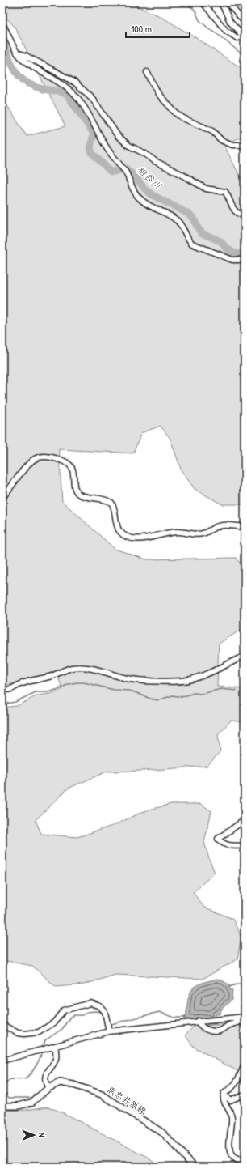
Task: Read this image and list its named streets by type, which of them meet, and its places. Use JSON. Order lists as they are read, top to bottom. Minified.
{"streets":{"main road":["黒忠井原線"]},"water":["相谷川"],"scale_bar":"100 m","north":"right"}
